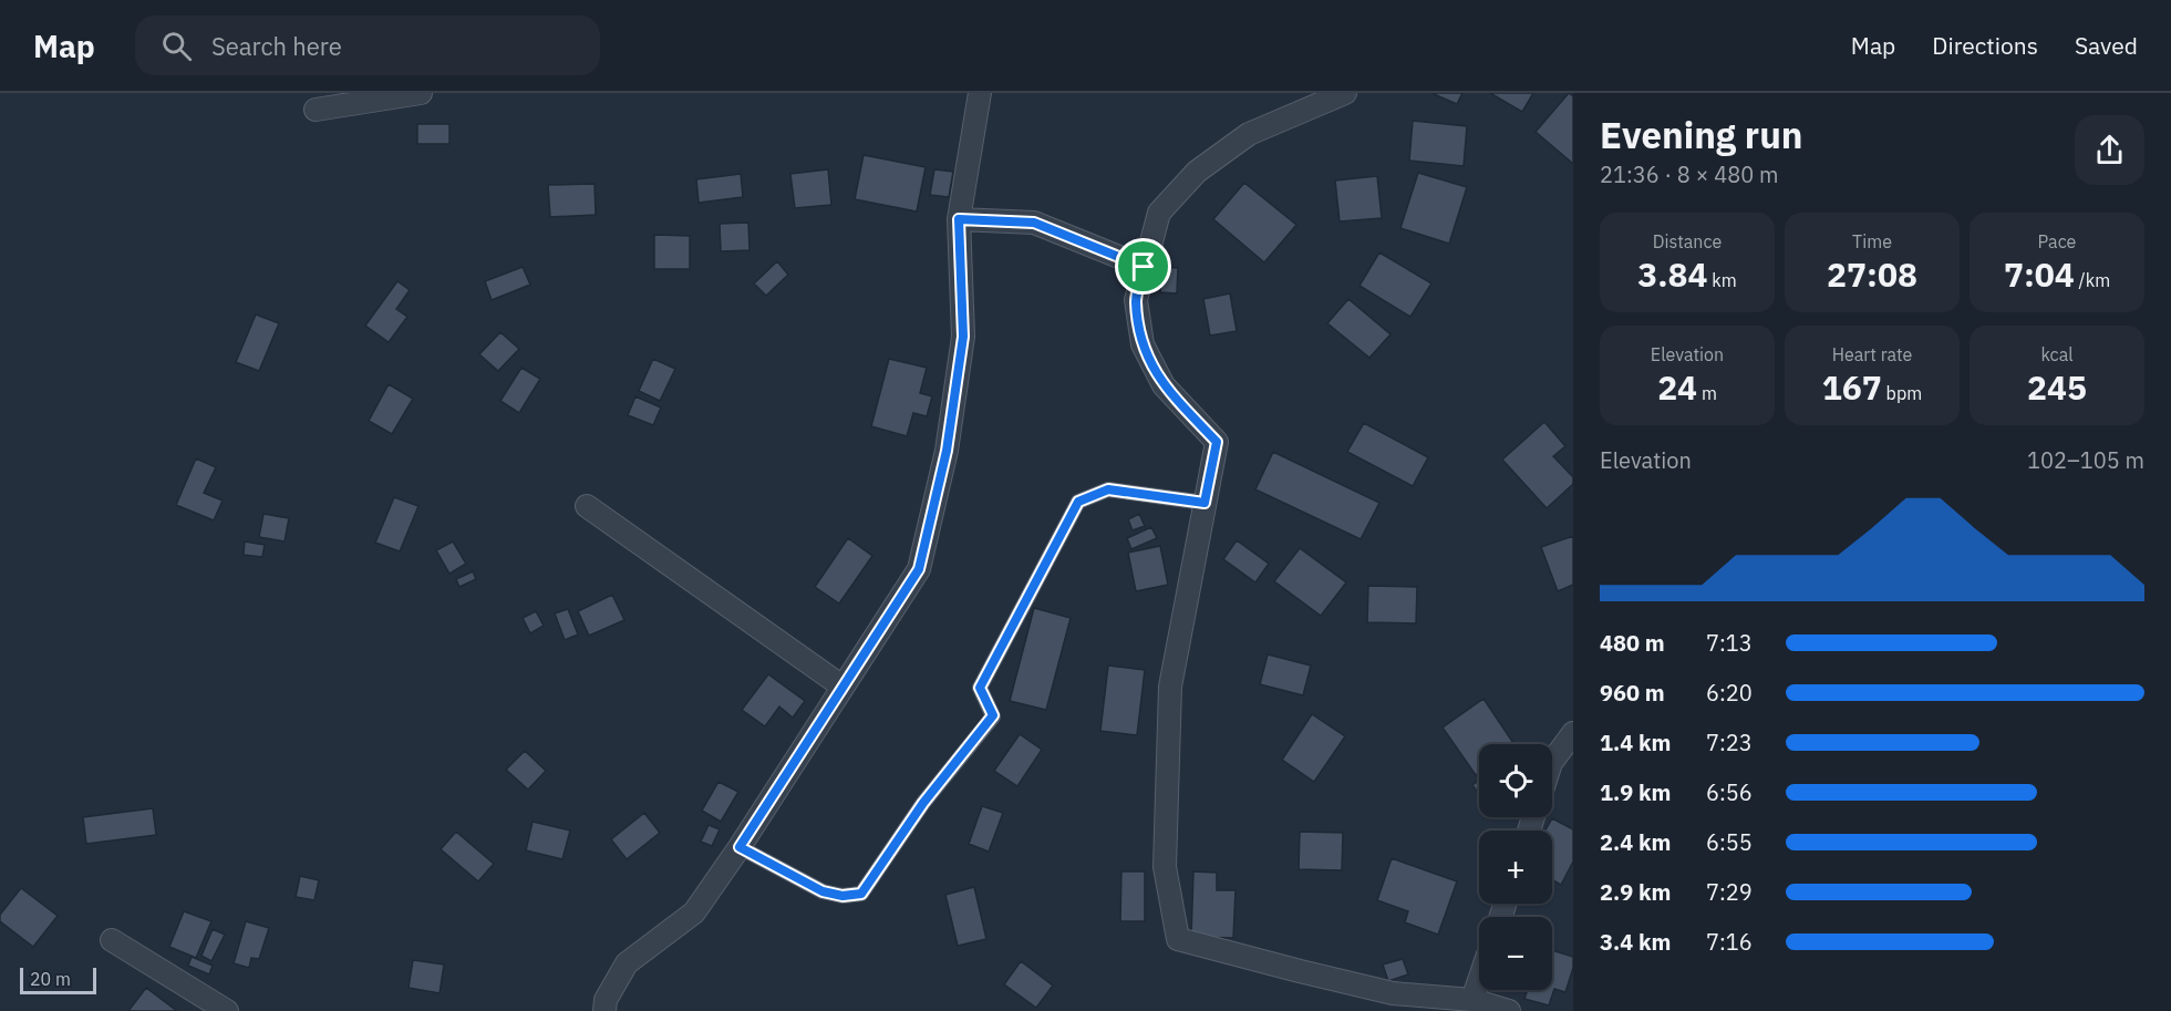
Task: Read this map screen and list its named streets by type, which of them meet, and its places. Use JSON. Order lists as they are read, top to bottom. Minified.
{"scale_bar":"20 m","page":{"header":"Map","search":"Search here","nav":["Map","Directions","Saved"],"heading":["Evening run","21:36 · 8 × 480 m"],"stats":[["Distance","3.84 km"],["Time","27:08"],["Pace","7:04 /km"],["Elevation","24 m"],["Heart rate","167 bpm"],["kcal","245"]],"chart":["Elevation","102–105 m"],"list":[{"name":"480 m","note":"7:13"},{"name":"960 m","note":"6:20"},{"name":"1.4 km","note":"7:23"},{"name":"1.9 km","note":"6:56"},{"name":"2.4 km","note":"6:55"},{"name":"2.9 km","note":"7:29"},{"name":"3.4 km","note":"7:16"}],"map_buttons":["+","−"],"scale":"20 m"}}
